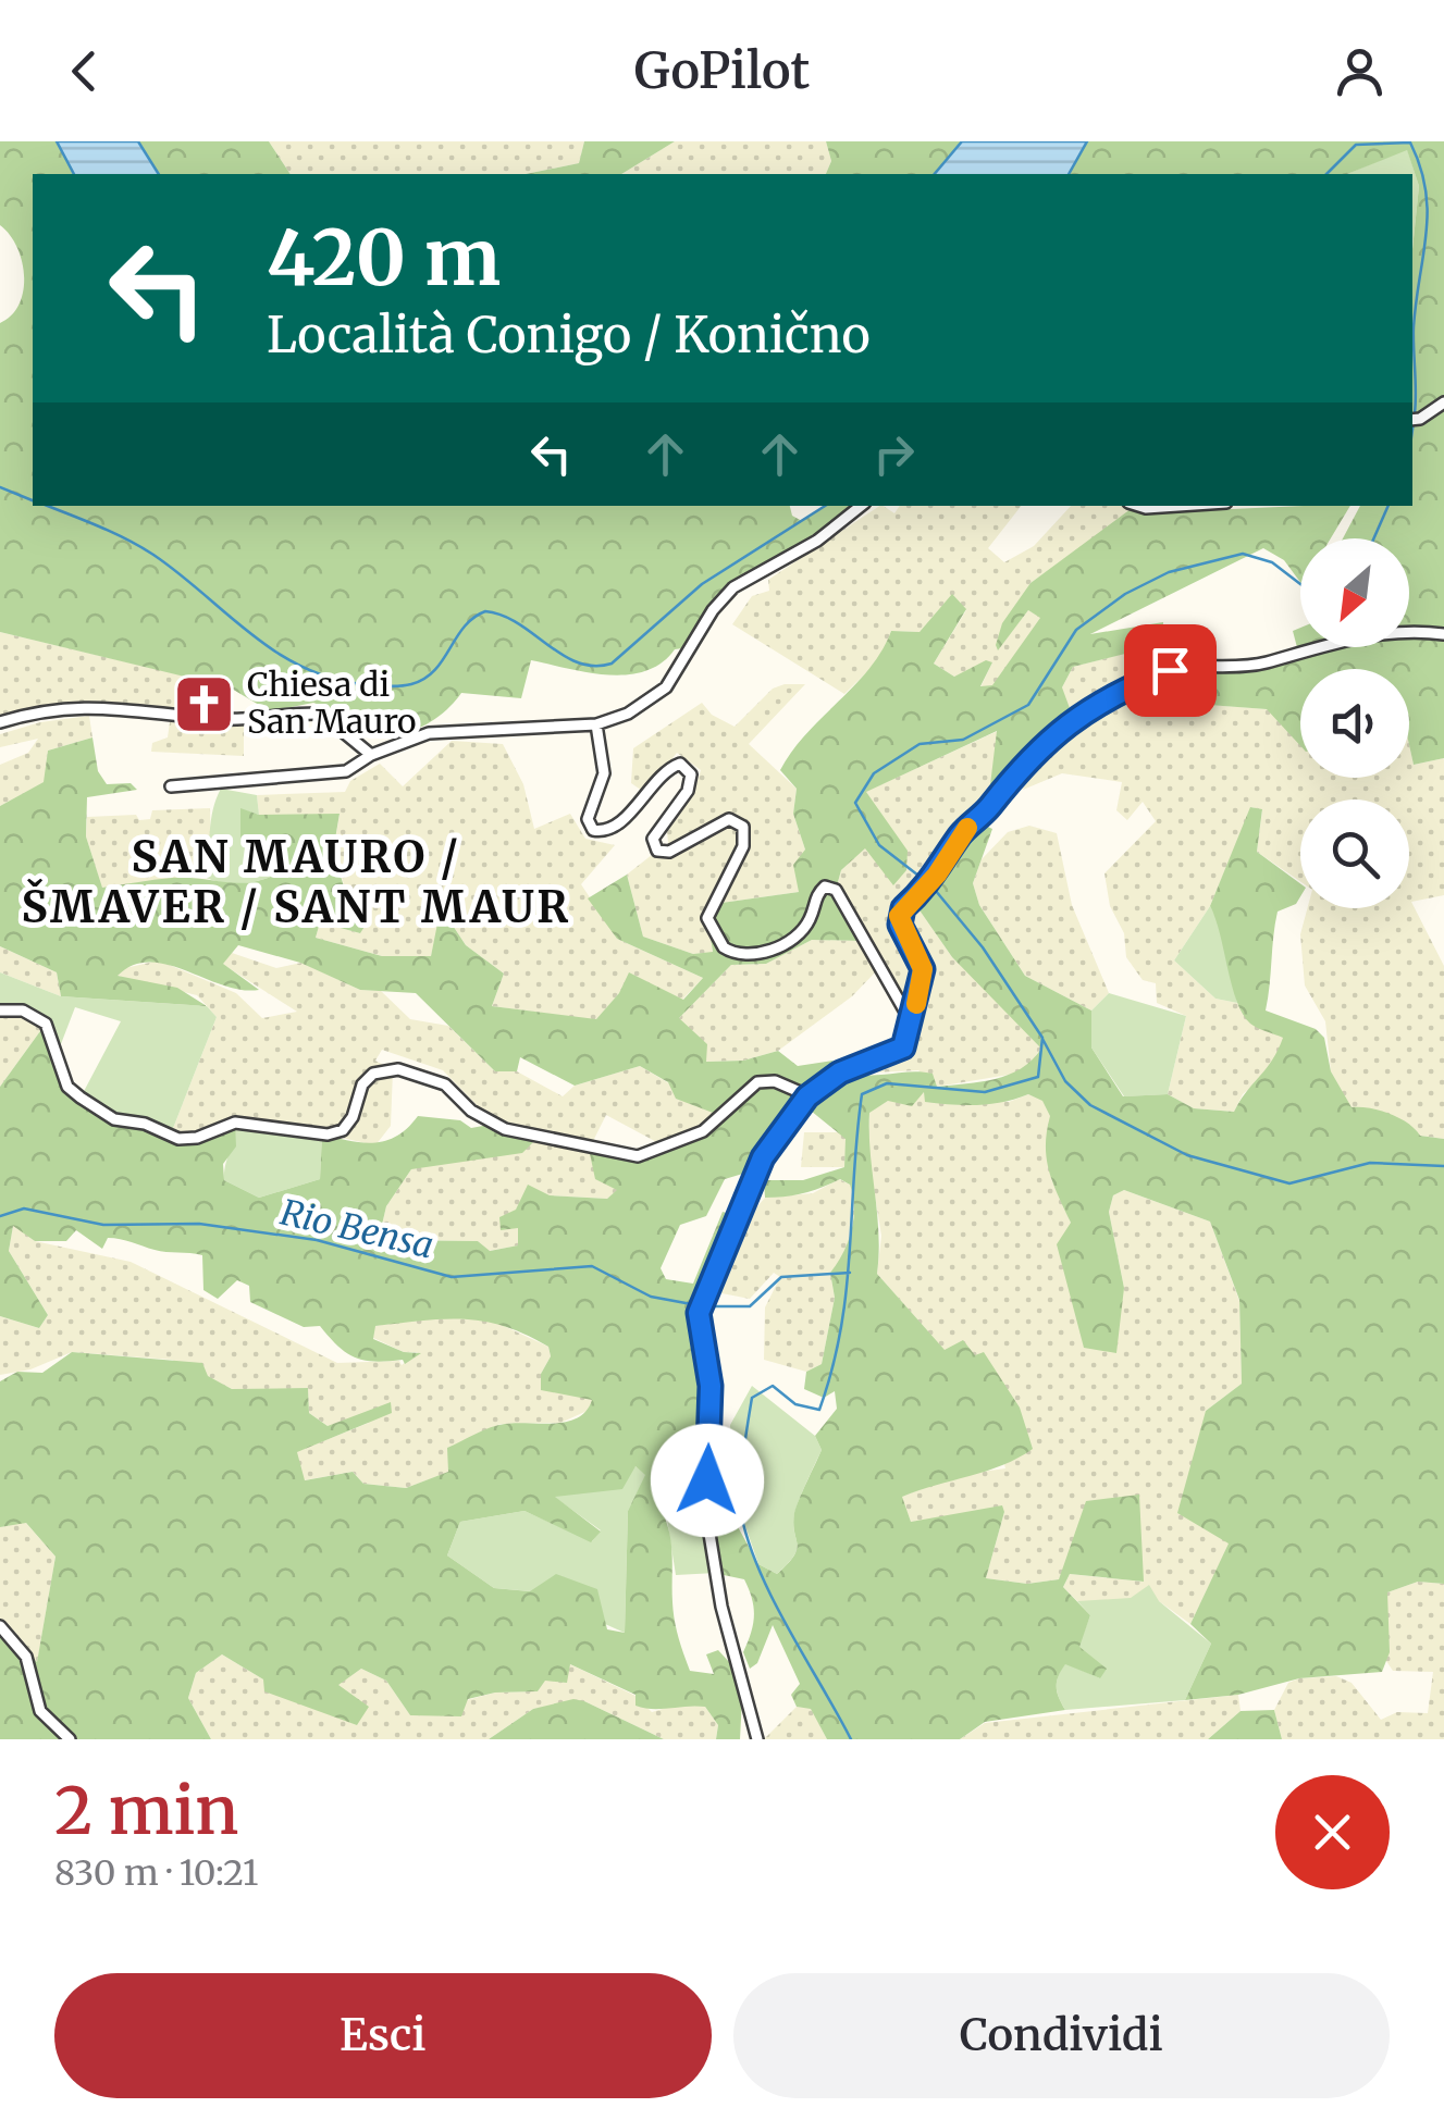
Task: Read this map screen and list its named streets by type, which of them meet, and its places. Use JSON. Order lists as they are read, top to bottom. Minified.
{"districts":["SAN MAURO / ŠMAVER / SANT MAUR"],"water":["Rio Bensa"],"places":{"church":["Chiesa di San Mauro"]},"north":"bottom left","page":{"header":"GoPilot","turn":["420 m","Località Conigo / Konično"],"heading":["2 min","830 m · 10:21"],"buttons":["Esci","Condividi"]}}
